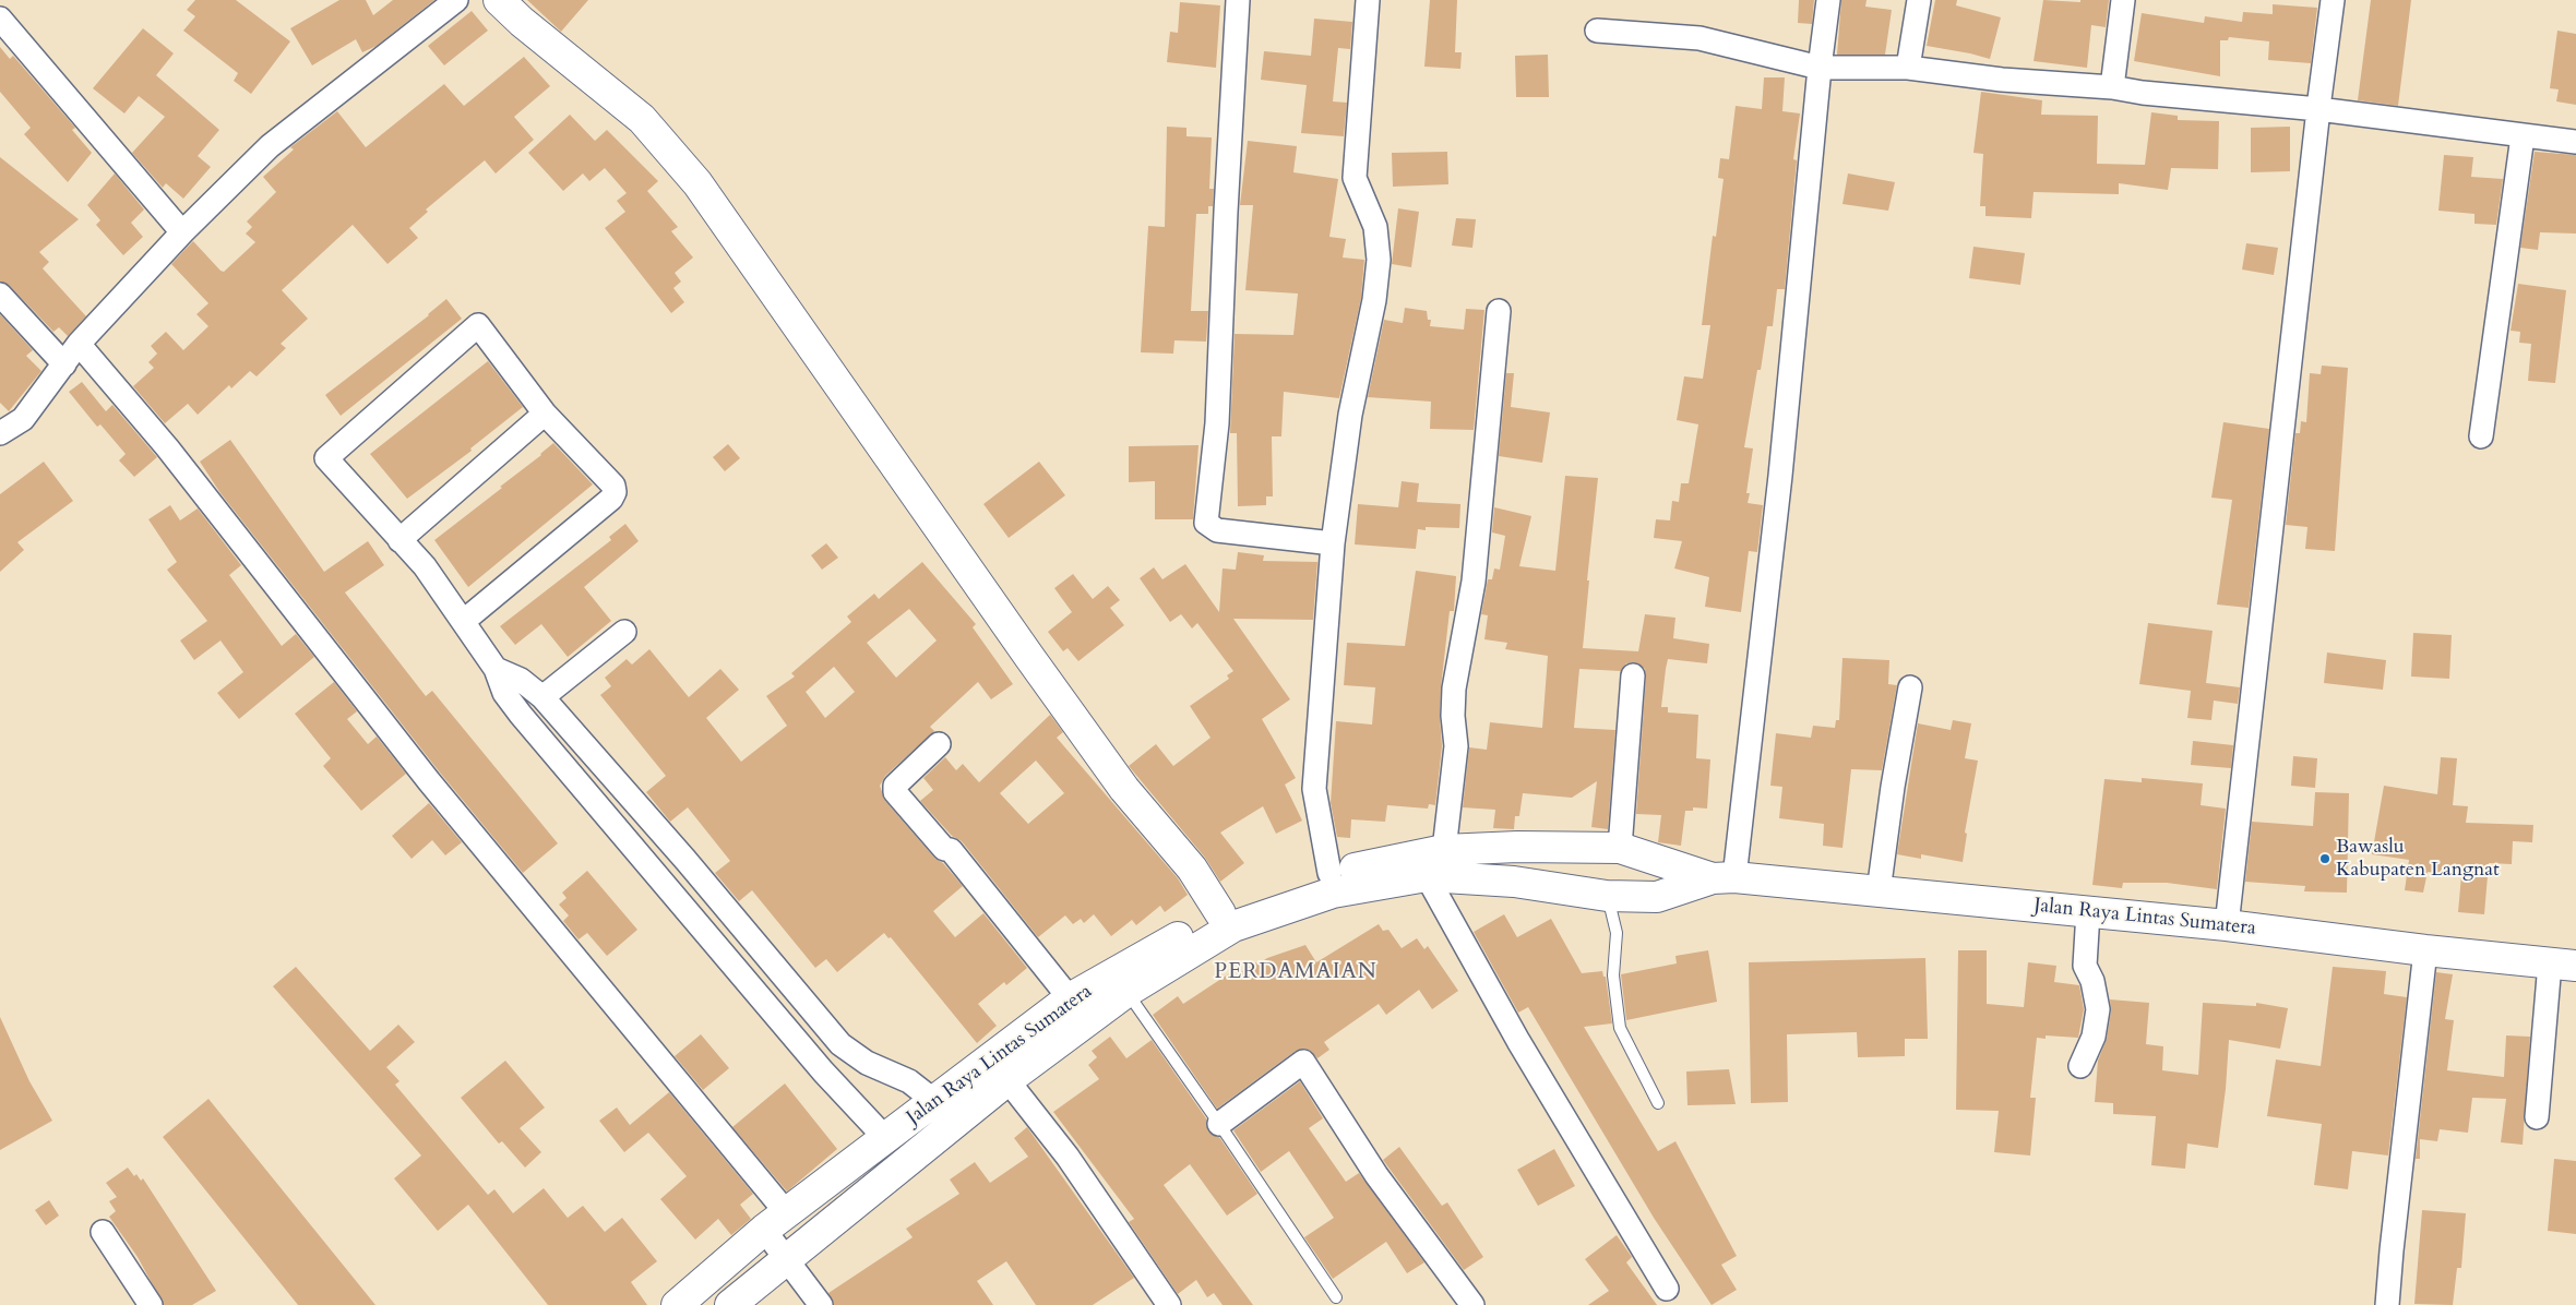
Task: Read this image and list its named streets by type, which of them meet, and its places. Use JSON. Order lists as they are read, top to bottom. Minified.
{"streets":{"main road":["Jalan Raya Lintas Sumatera"]},"districts":["PERDAMAIAN"],"places":["Bawaslu Kabupaten Langnat"]}
